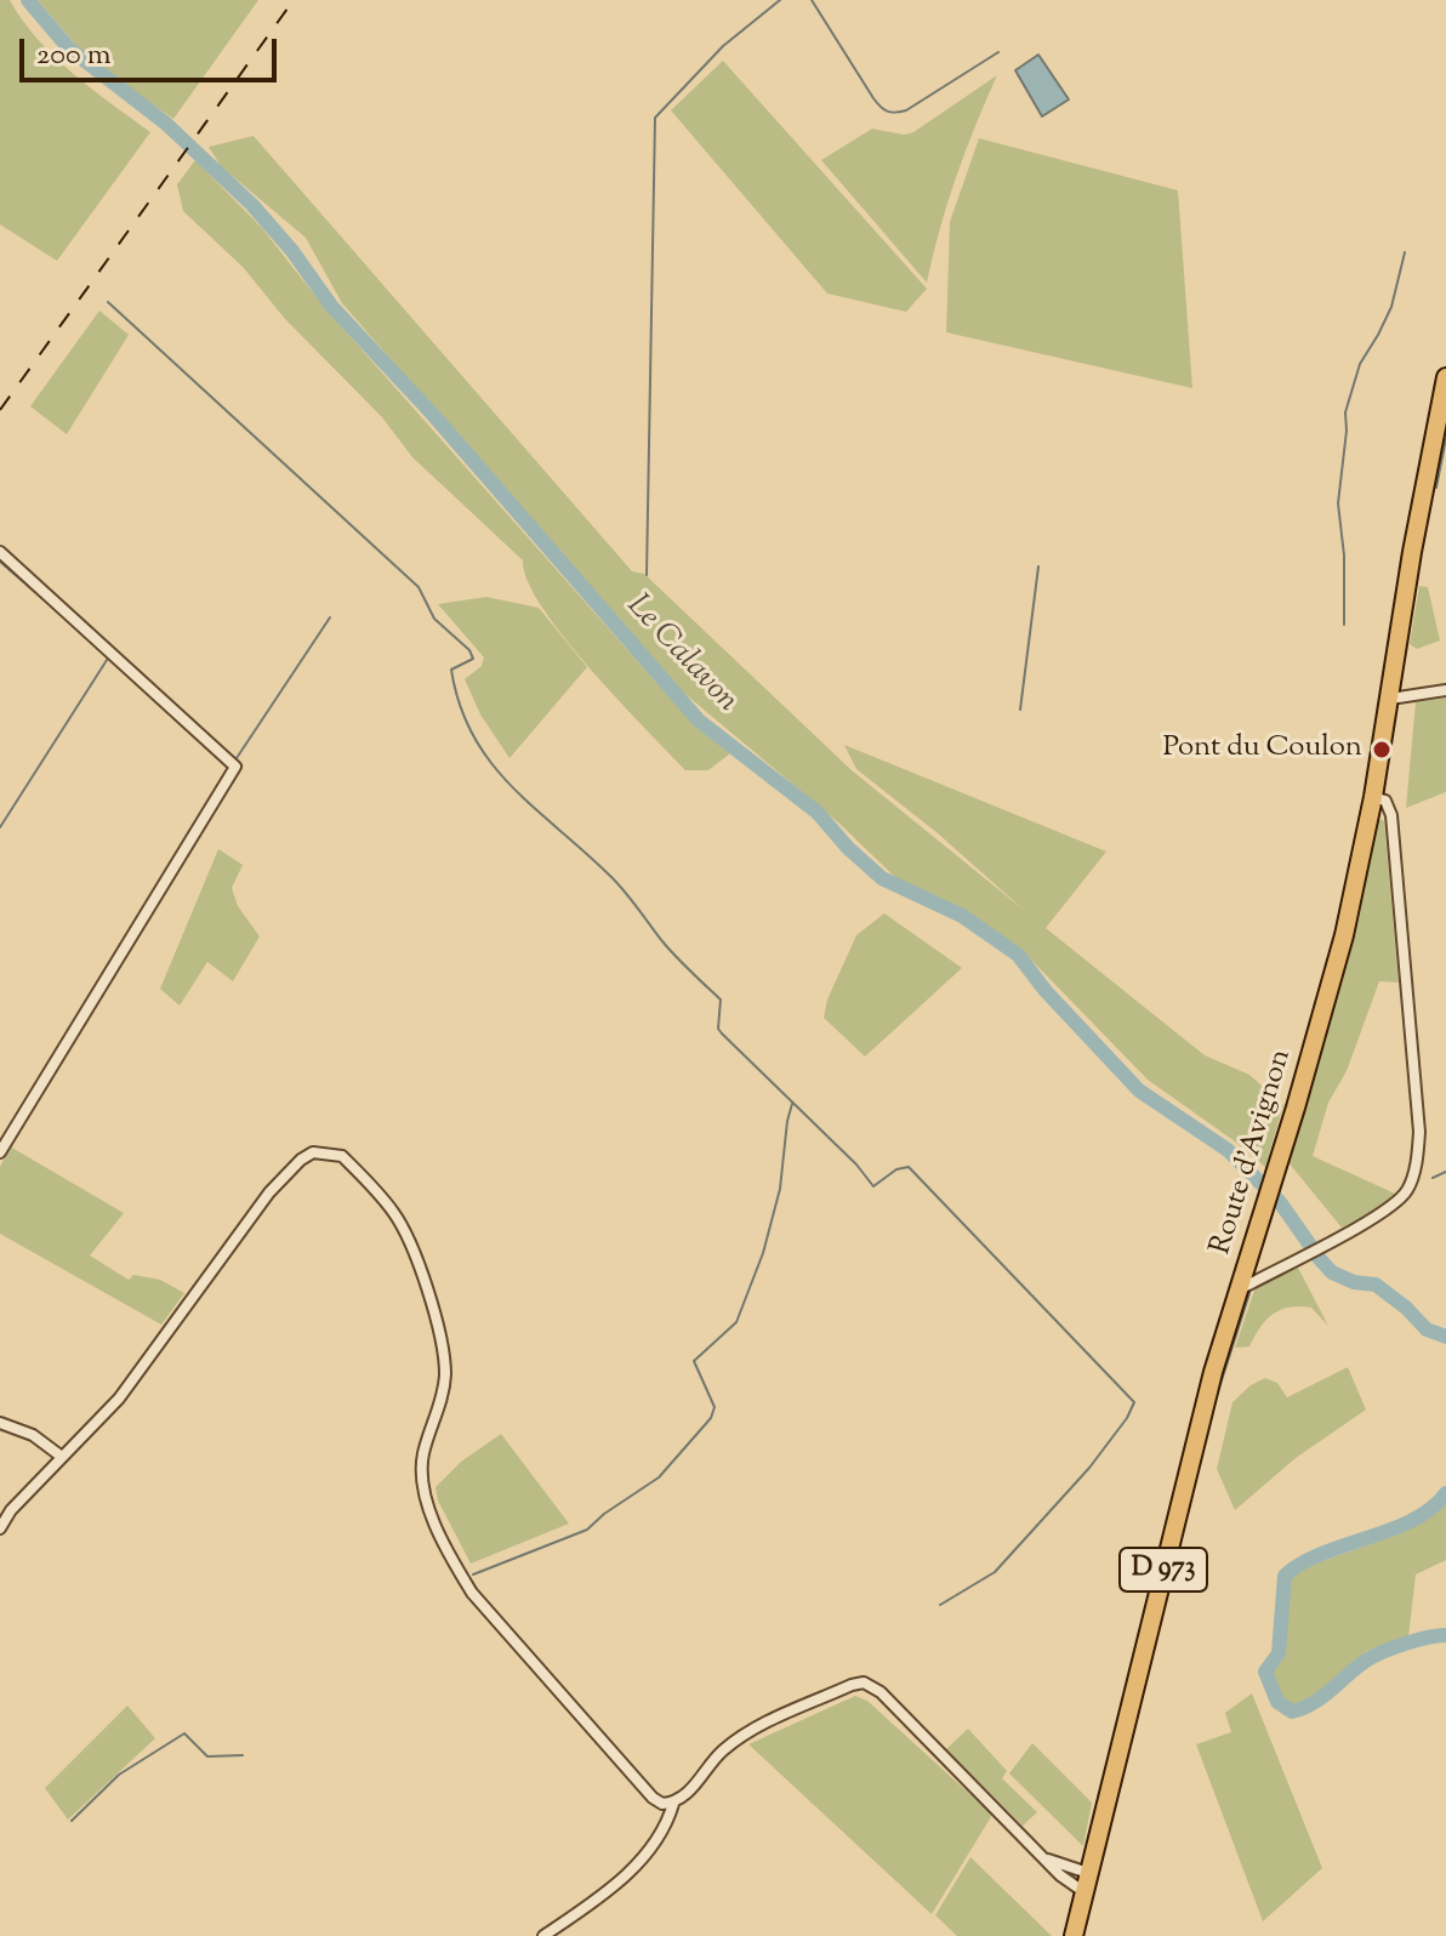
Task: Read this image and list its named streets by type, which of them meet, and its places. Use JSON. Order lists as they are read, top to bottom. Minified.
{"streets":{"main road":["Route d'Avignon","D 973"]},"water":["Le Calavon"],"places":["Pont du Coulon"],"scale_bar":"200 m"}
